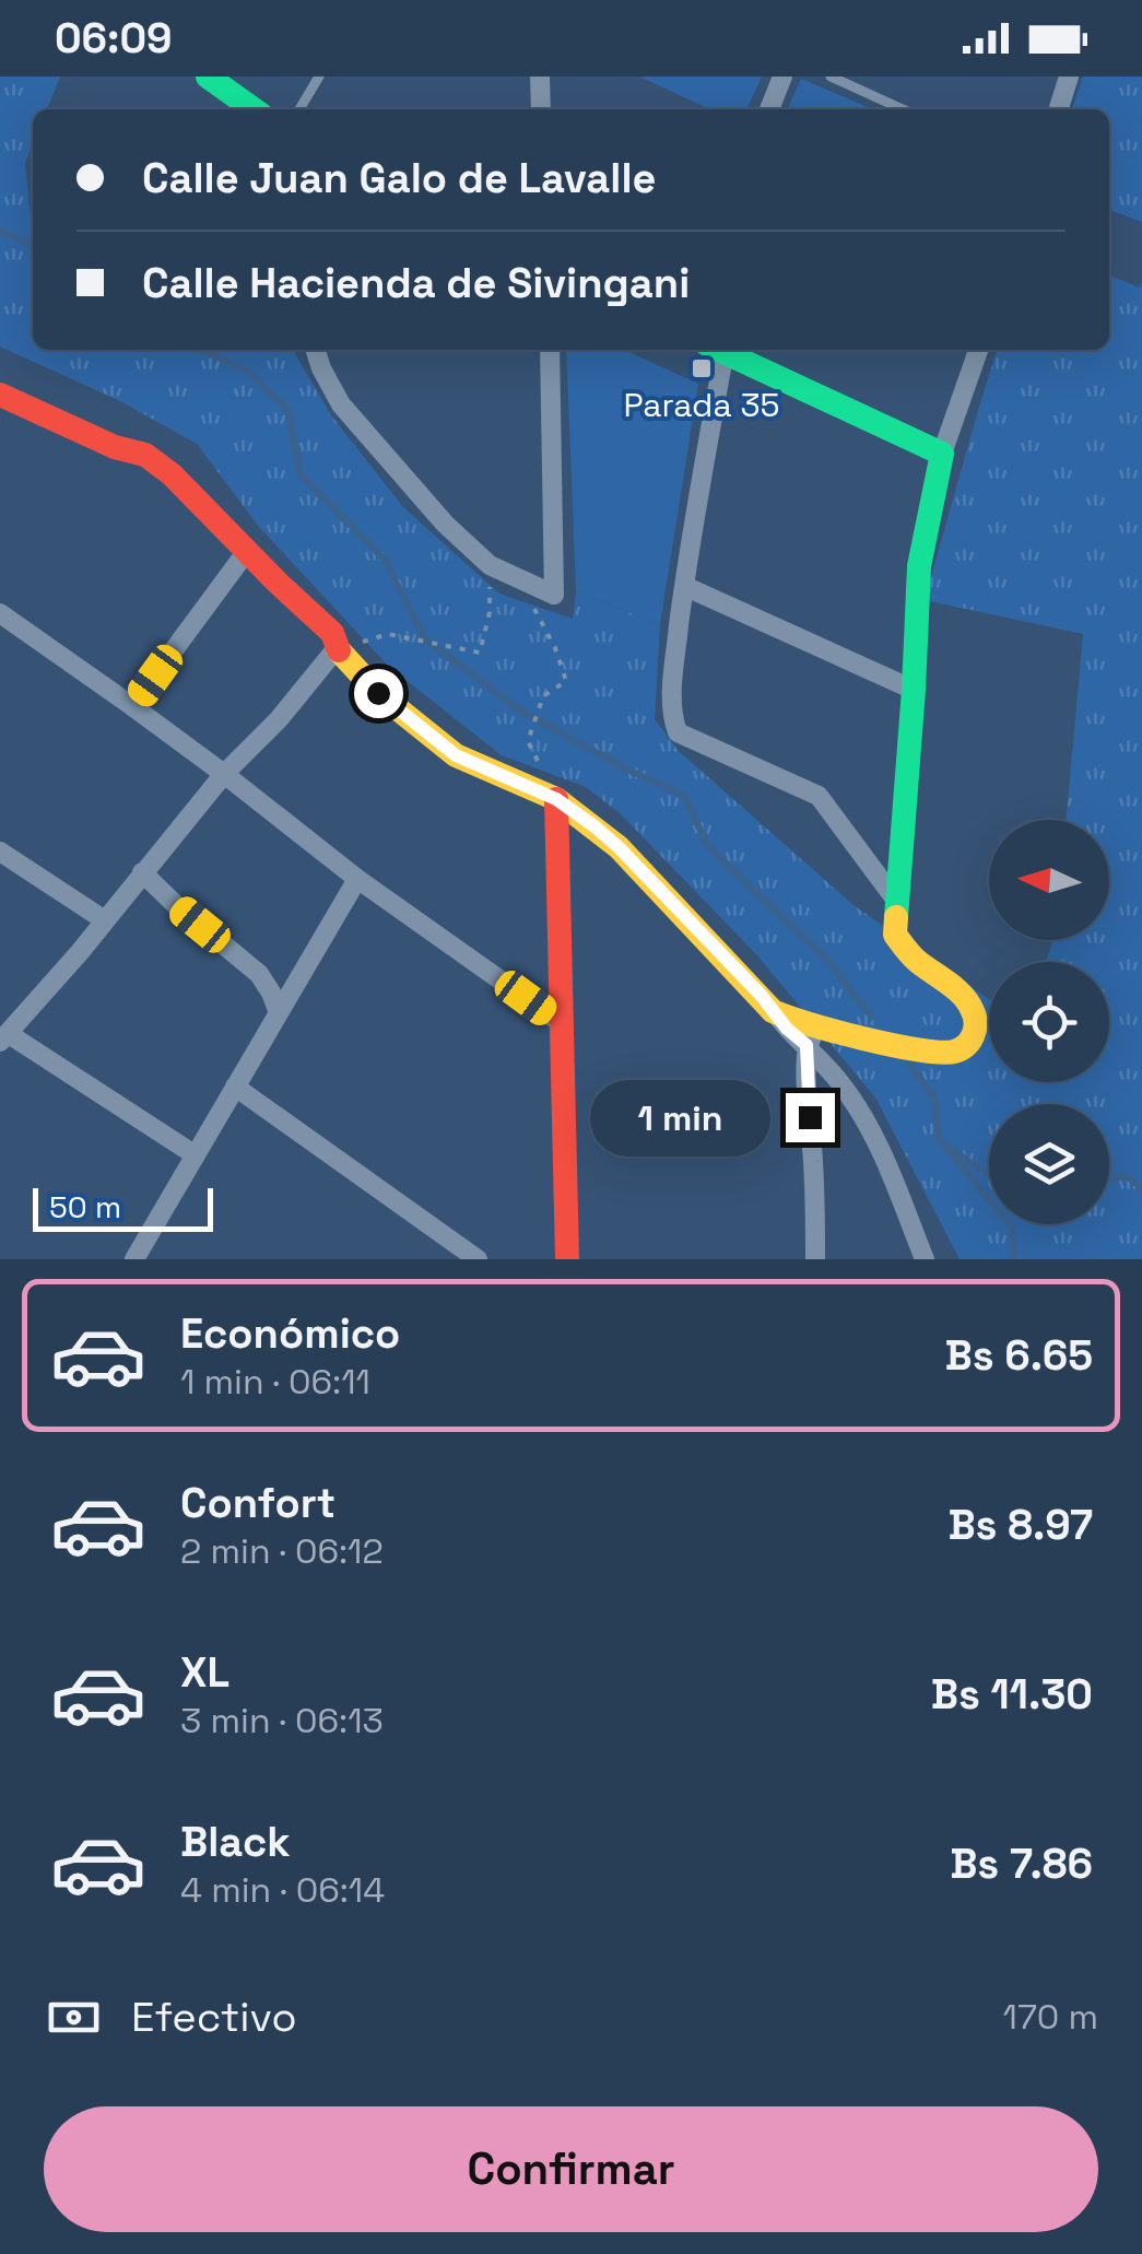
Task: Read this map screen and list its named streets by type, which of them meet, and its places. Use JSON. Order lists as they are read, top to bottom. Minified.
{"places":{"transit":["Parada 35"]},"scale_bar":"50 m","north":"left","page":{"status":"06:09","banner":["Calle Juan Galo de Lavalle","Calle Hacienda de Sivingani"],"bubble":"1 min","scale":"50 m","list":[{"name":"Económico","note":"1 min · 06:11","value":"Bs 6.65"},{"name":"Confort","note":"2 min · 06:12","value":"Bs 8.97"},{"name":"XL","note":"3 min · 06:13","value":"Bs 11.30"},{"name":"Black","note":"4 min · 06:14","value":"Bs 7.86"}],"pay":["Efectivo","170 m"],"buttons":"Confirmar"}}
